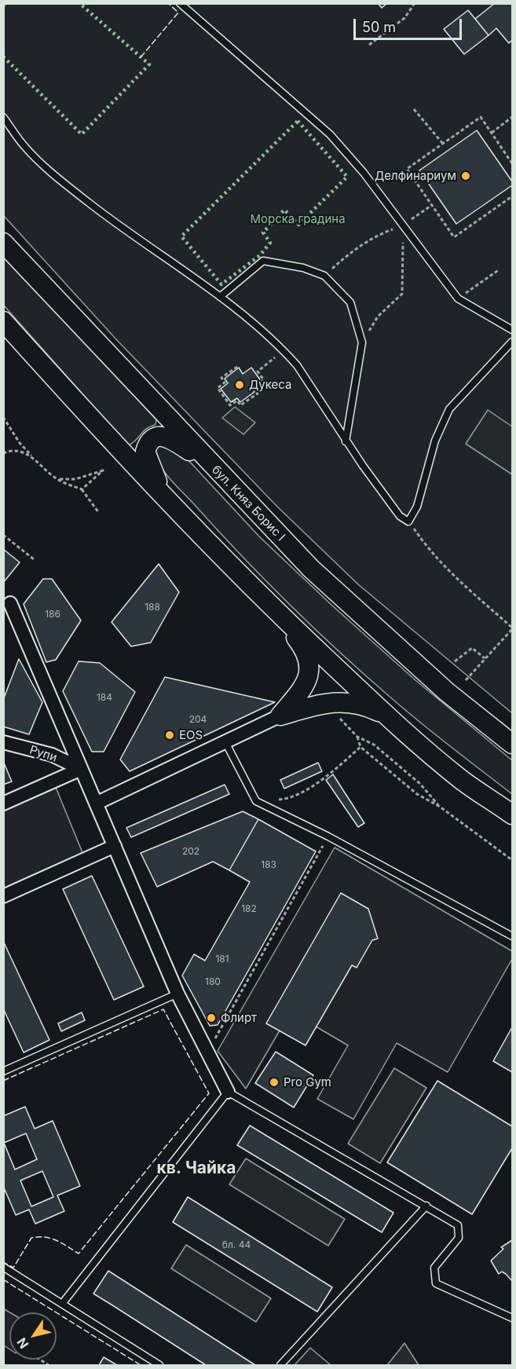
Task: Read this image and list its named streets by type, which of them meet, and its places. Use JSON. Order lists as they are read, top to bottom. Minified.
{"streets":{"main road":["бул. Княз Борис I"],"street":["Рупи"]},"districts":["кв. Чайка"],"parks":["Морска градина"],"places":["Делфинариум","Дукеса","EOS","Флирт","Pro Gym"],"house_numbers":["188","186","184","204","202","183","182","181","180","бл. 44"],"scale_bar":"50 m","north":"bottom left"}
